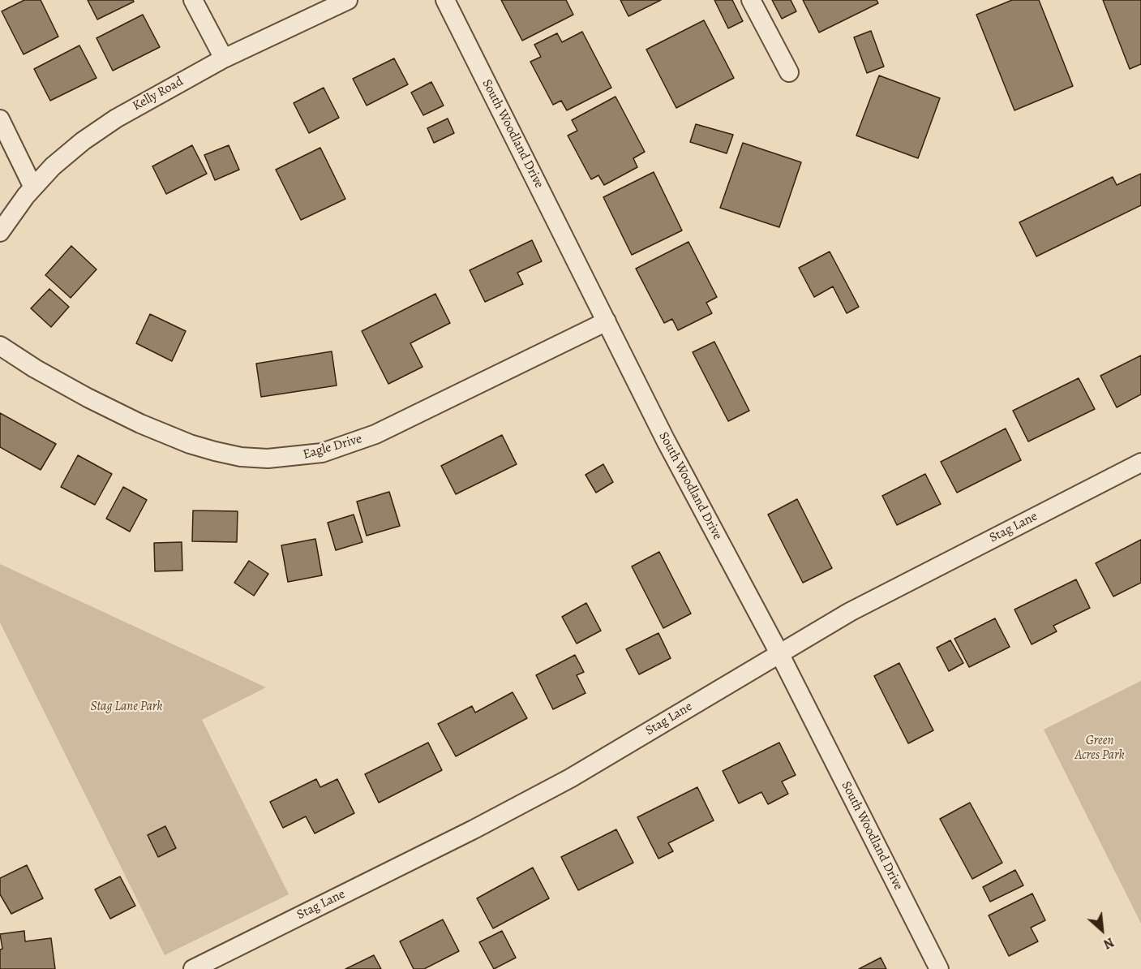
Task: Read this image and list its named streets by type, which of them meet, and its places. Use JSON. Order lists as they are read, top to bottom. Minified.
{"streets":{"street":["Kelly Road","South Woodland Drive","Eagle Drive","Stag Lane"]},"crossings":[["South Woodland Drive","Eagle Drive"],["South Woodland Drive","Stag Lane"]],"parks":["Stag Lane Park","Green Acres Park"],"north":"bottom right"}
